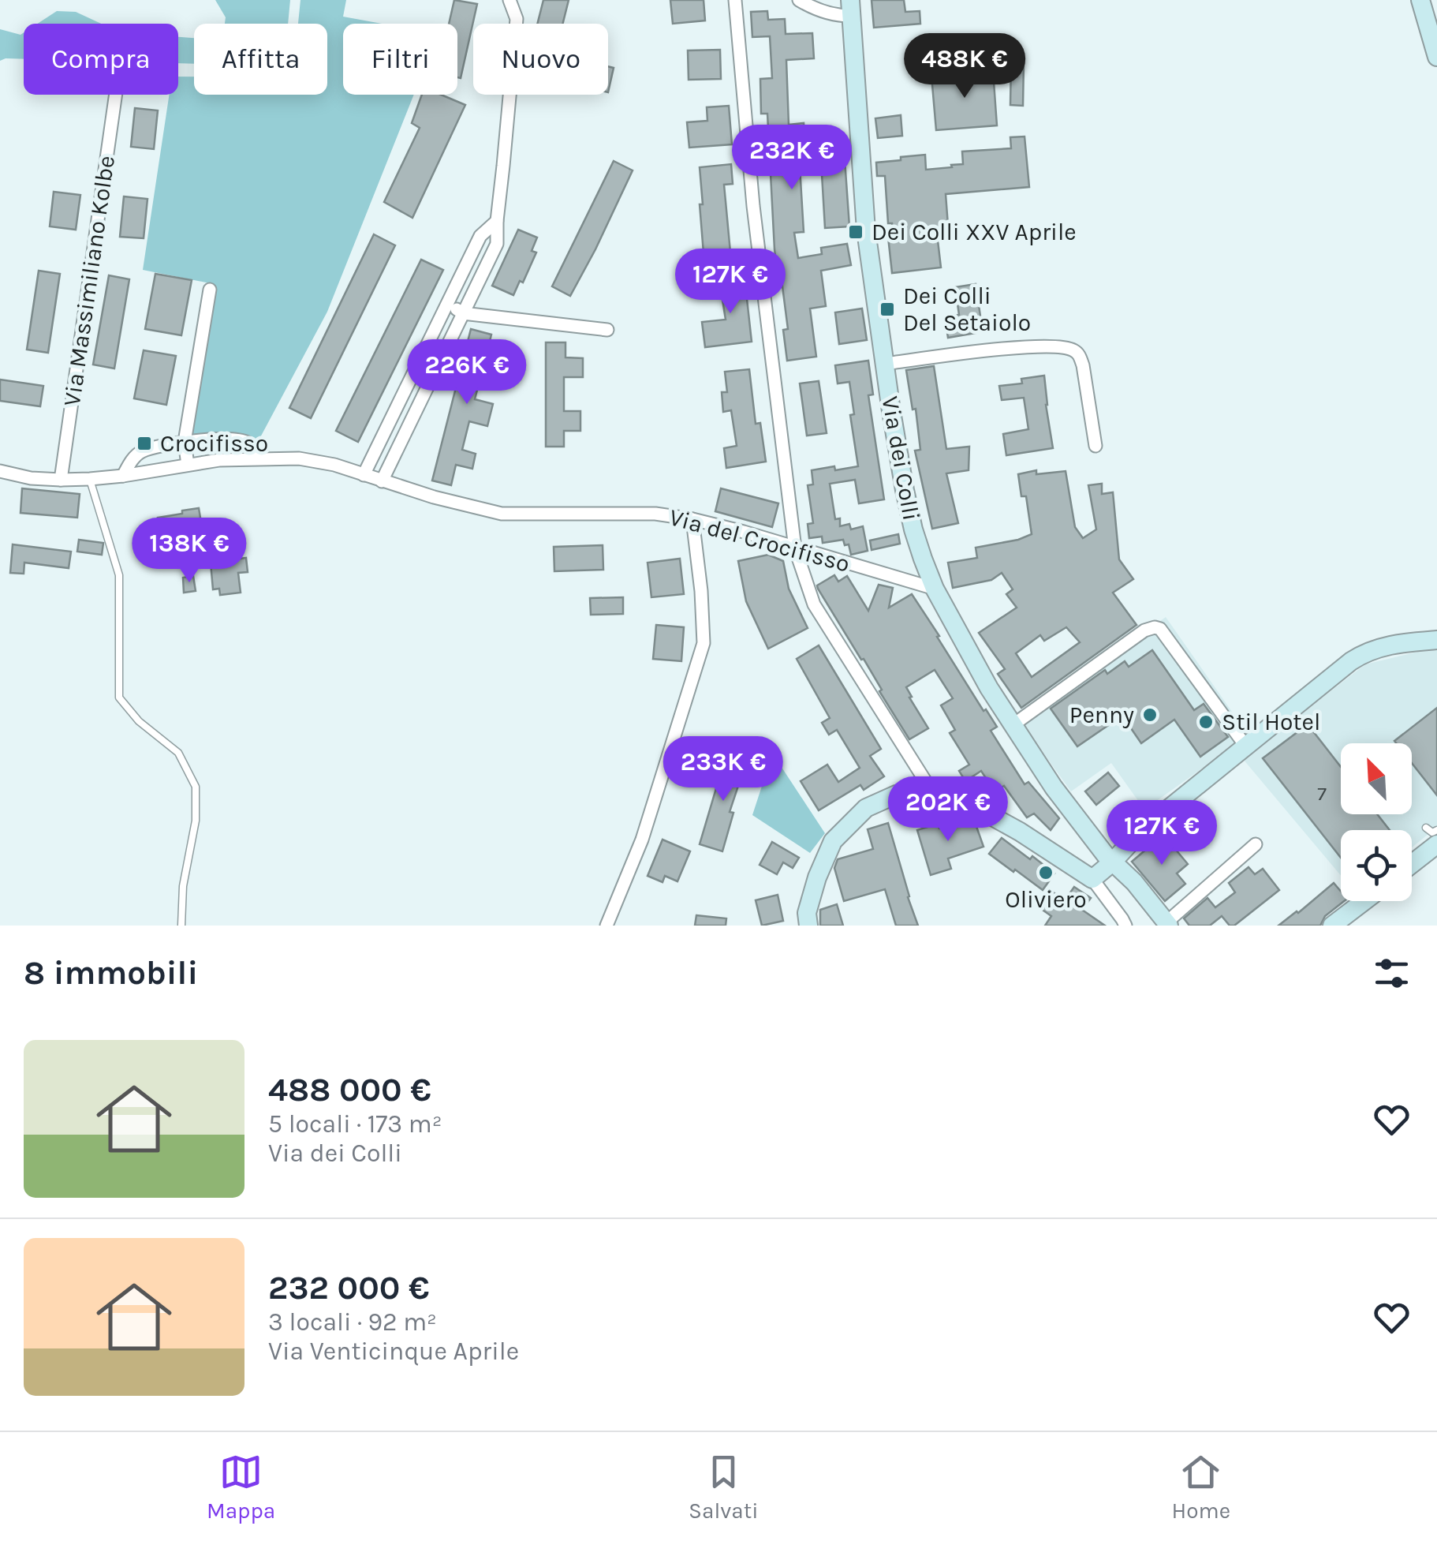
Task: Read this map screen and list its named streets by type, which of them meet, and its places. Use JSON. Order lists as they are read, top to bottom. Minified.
{"streets":{"main road":["Via dei Colli"],"street":["Via Massimiliano Kolbe","Via del Crocifisso"]},"crossings":[["Via Massimiliano Kolbe","Via del Crocifisso"],["Via dei Colli","Via del Crocifisso"]],"places":{"transit":["Dei Colli XXV Aprile","Dei Colli Del Setaiolo","Crocifisso"],"other":["Penny","Stil Hotel","Oliviero"]},"house_numbers":["7"],"north":"top left","page":{"chip":["Compra","Affitta","Filtri","Nuovo"],"price":["488K €","232K €","127K €","226K €","138K €","233K €","202K €","127K €"],"heading":"8 immobili","list":[{"name":"488 000 €","note":"5 locali · 173 m² · Via dei Colli"},{"name":"232 000 €","note":"3 locali · 92 m² · Via Venticinque Aprile"}],"tabs":["Mappa","Salvati","Home"]}}
